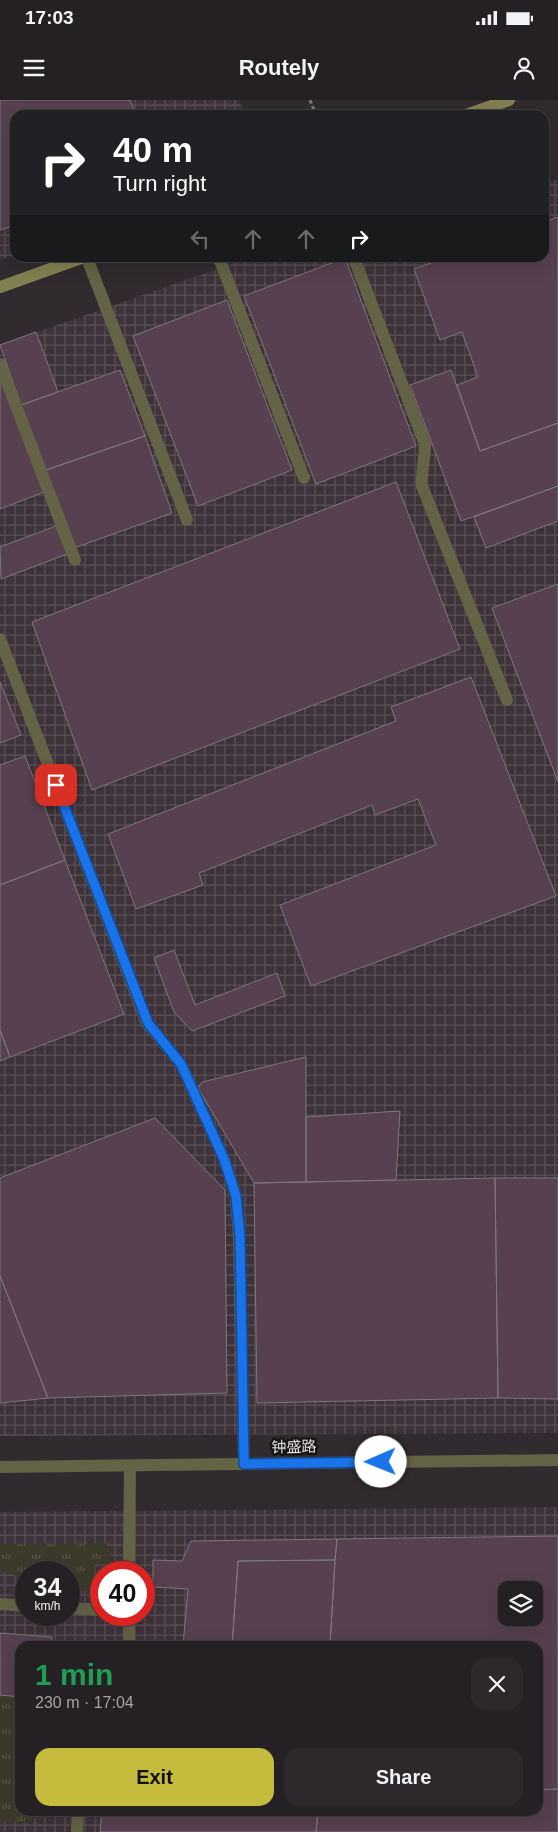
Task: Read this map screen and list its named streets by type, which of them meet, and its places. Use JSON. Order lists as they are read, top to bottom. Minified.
{"streets":{"street":["钟盛路"]},"page":{"status":"17:03","header":"Routely","turn":["40 m","Turn right"],"speed":"34 km/h","limit":"40","heading":["1 min","230 m · 17:04"],"buttons":["Exit","Share"]}}
